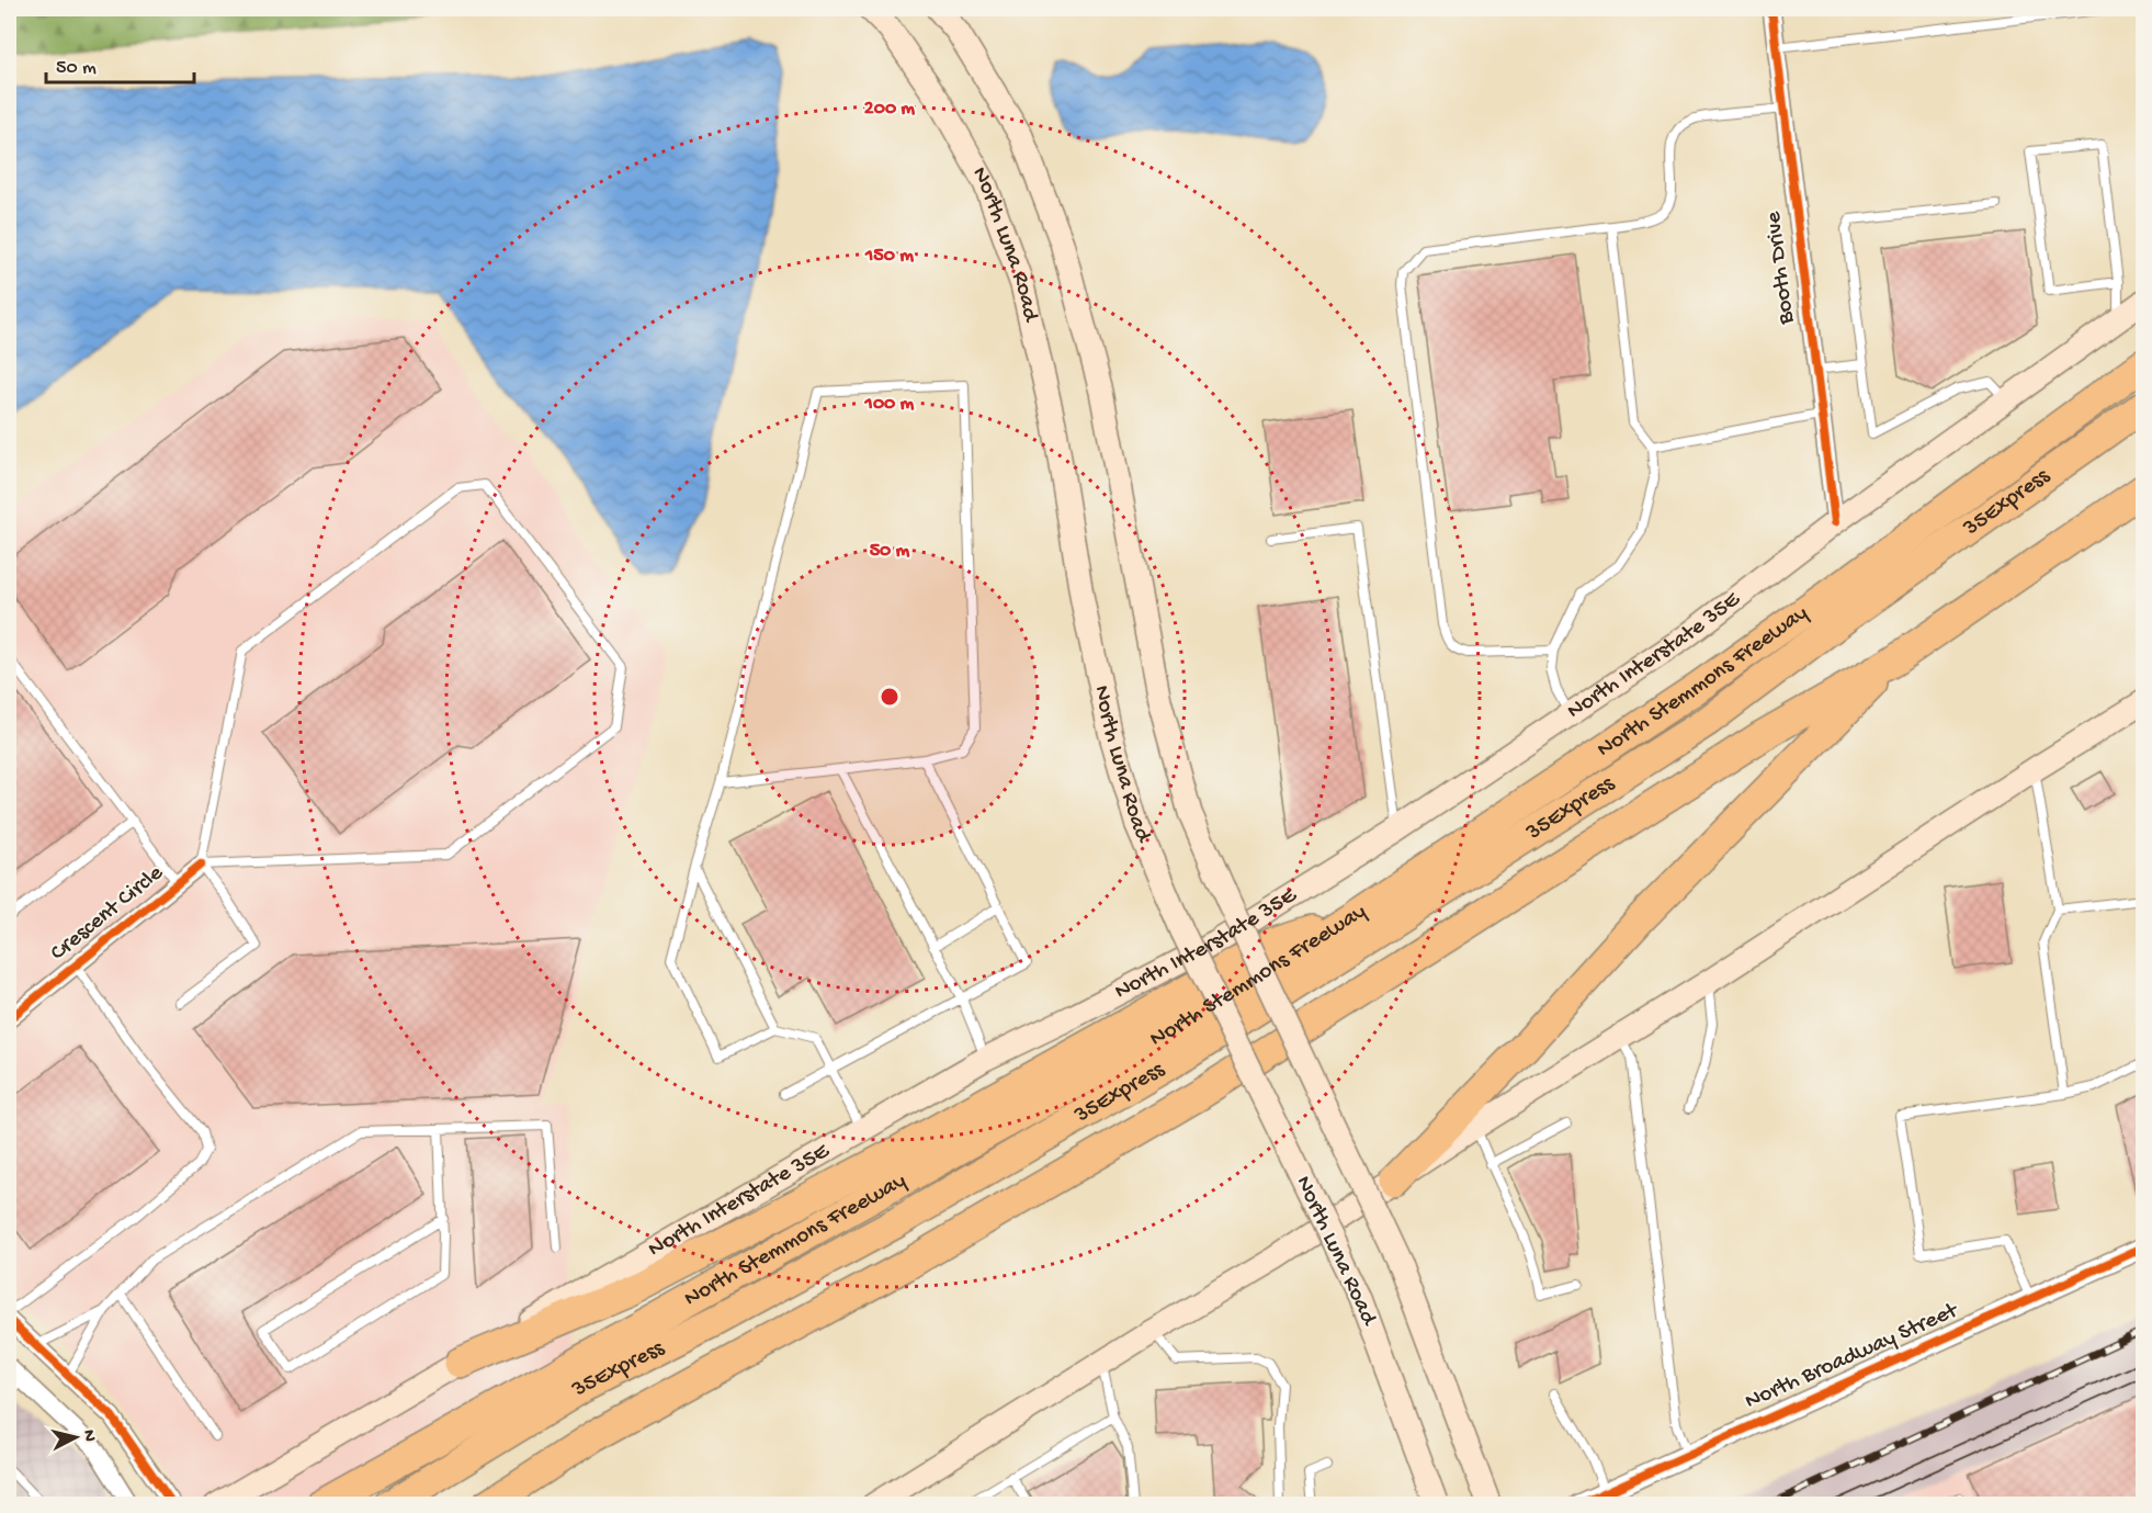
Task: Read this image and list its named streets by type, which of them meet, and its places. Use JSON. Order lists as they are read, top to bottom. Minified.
{"streets":{"highway":["35Express","North Stemmons Freeway"],"main road":["North Luna Road","North Interstate 35E"],"street":["Booth Drive","Crescent Circle","North Broadway Street"]},"crossings":[["Booth Drive","North Interstate 35E"]],"scale_bar":"50 m","north":"right","rings":["200 m","150 m","100 m","50 m"]}
